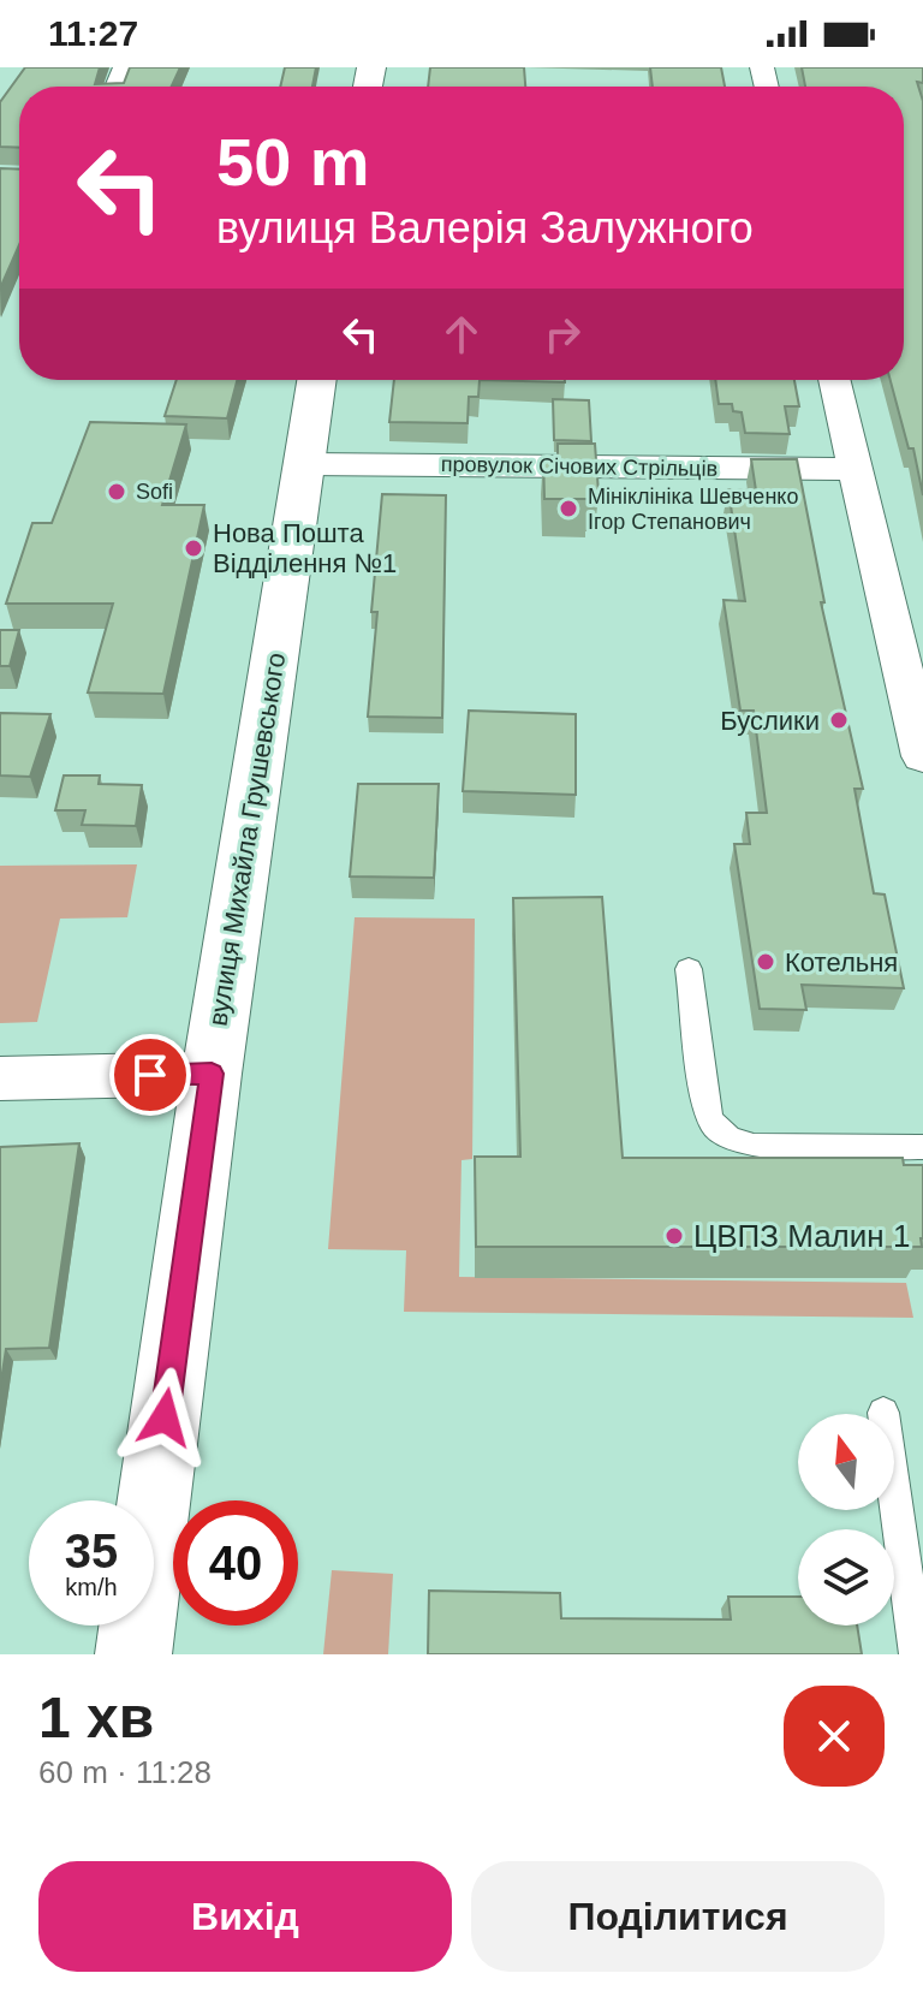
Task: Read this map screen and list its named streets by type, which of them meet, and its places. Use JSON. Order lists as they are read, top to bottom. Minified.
{"streets":{"street":["провулок Січових Стрільців","вулиця Михайла Грушевського"]},"crossings":[["провулок Січових Стрільців","вулиця Михайла Грушевського"]],"places":["Sofi","Мініклініка Шевченко Ігор Степанович","Нова Пошта Відділення №1","Буслики","Котельня","ЦВПЗ Малин 1"],"north":"top","page":{"status":"11:27","turn":["50 m","вулиця Валерія Залужного"],"speed":"35 km/h","limit":"40","heading":["1 хв","60 m · 11:28"],"buttons":["Вихід","Поділитися"]}}
